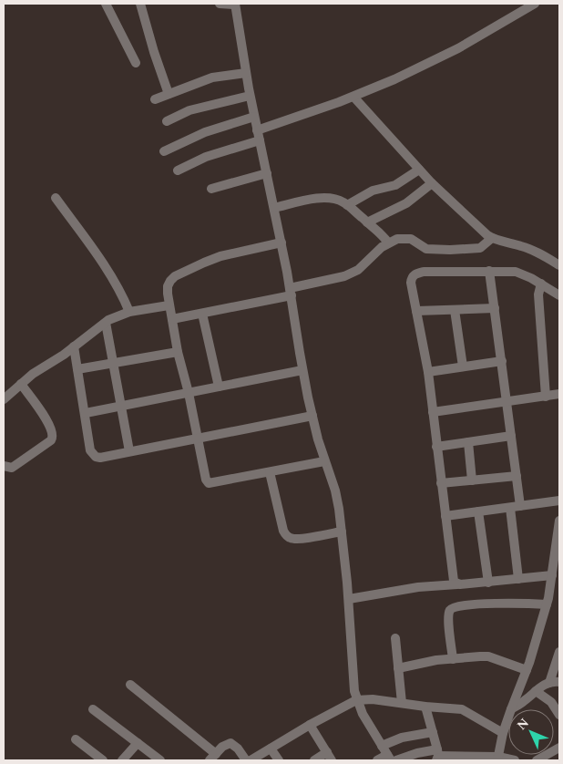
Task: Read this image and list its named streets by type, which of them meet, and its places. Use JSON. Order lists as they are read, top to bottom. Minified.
{"north":"top left"}
